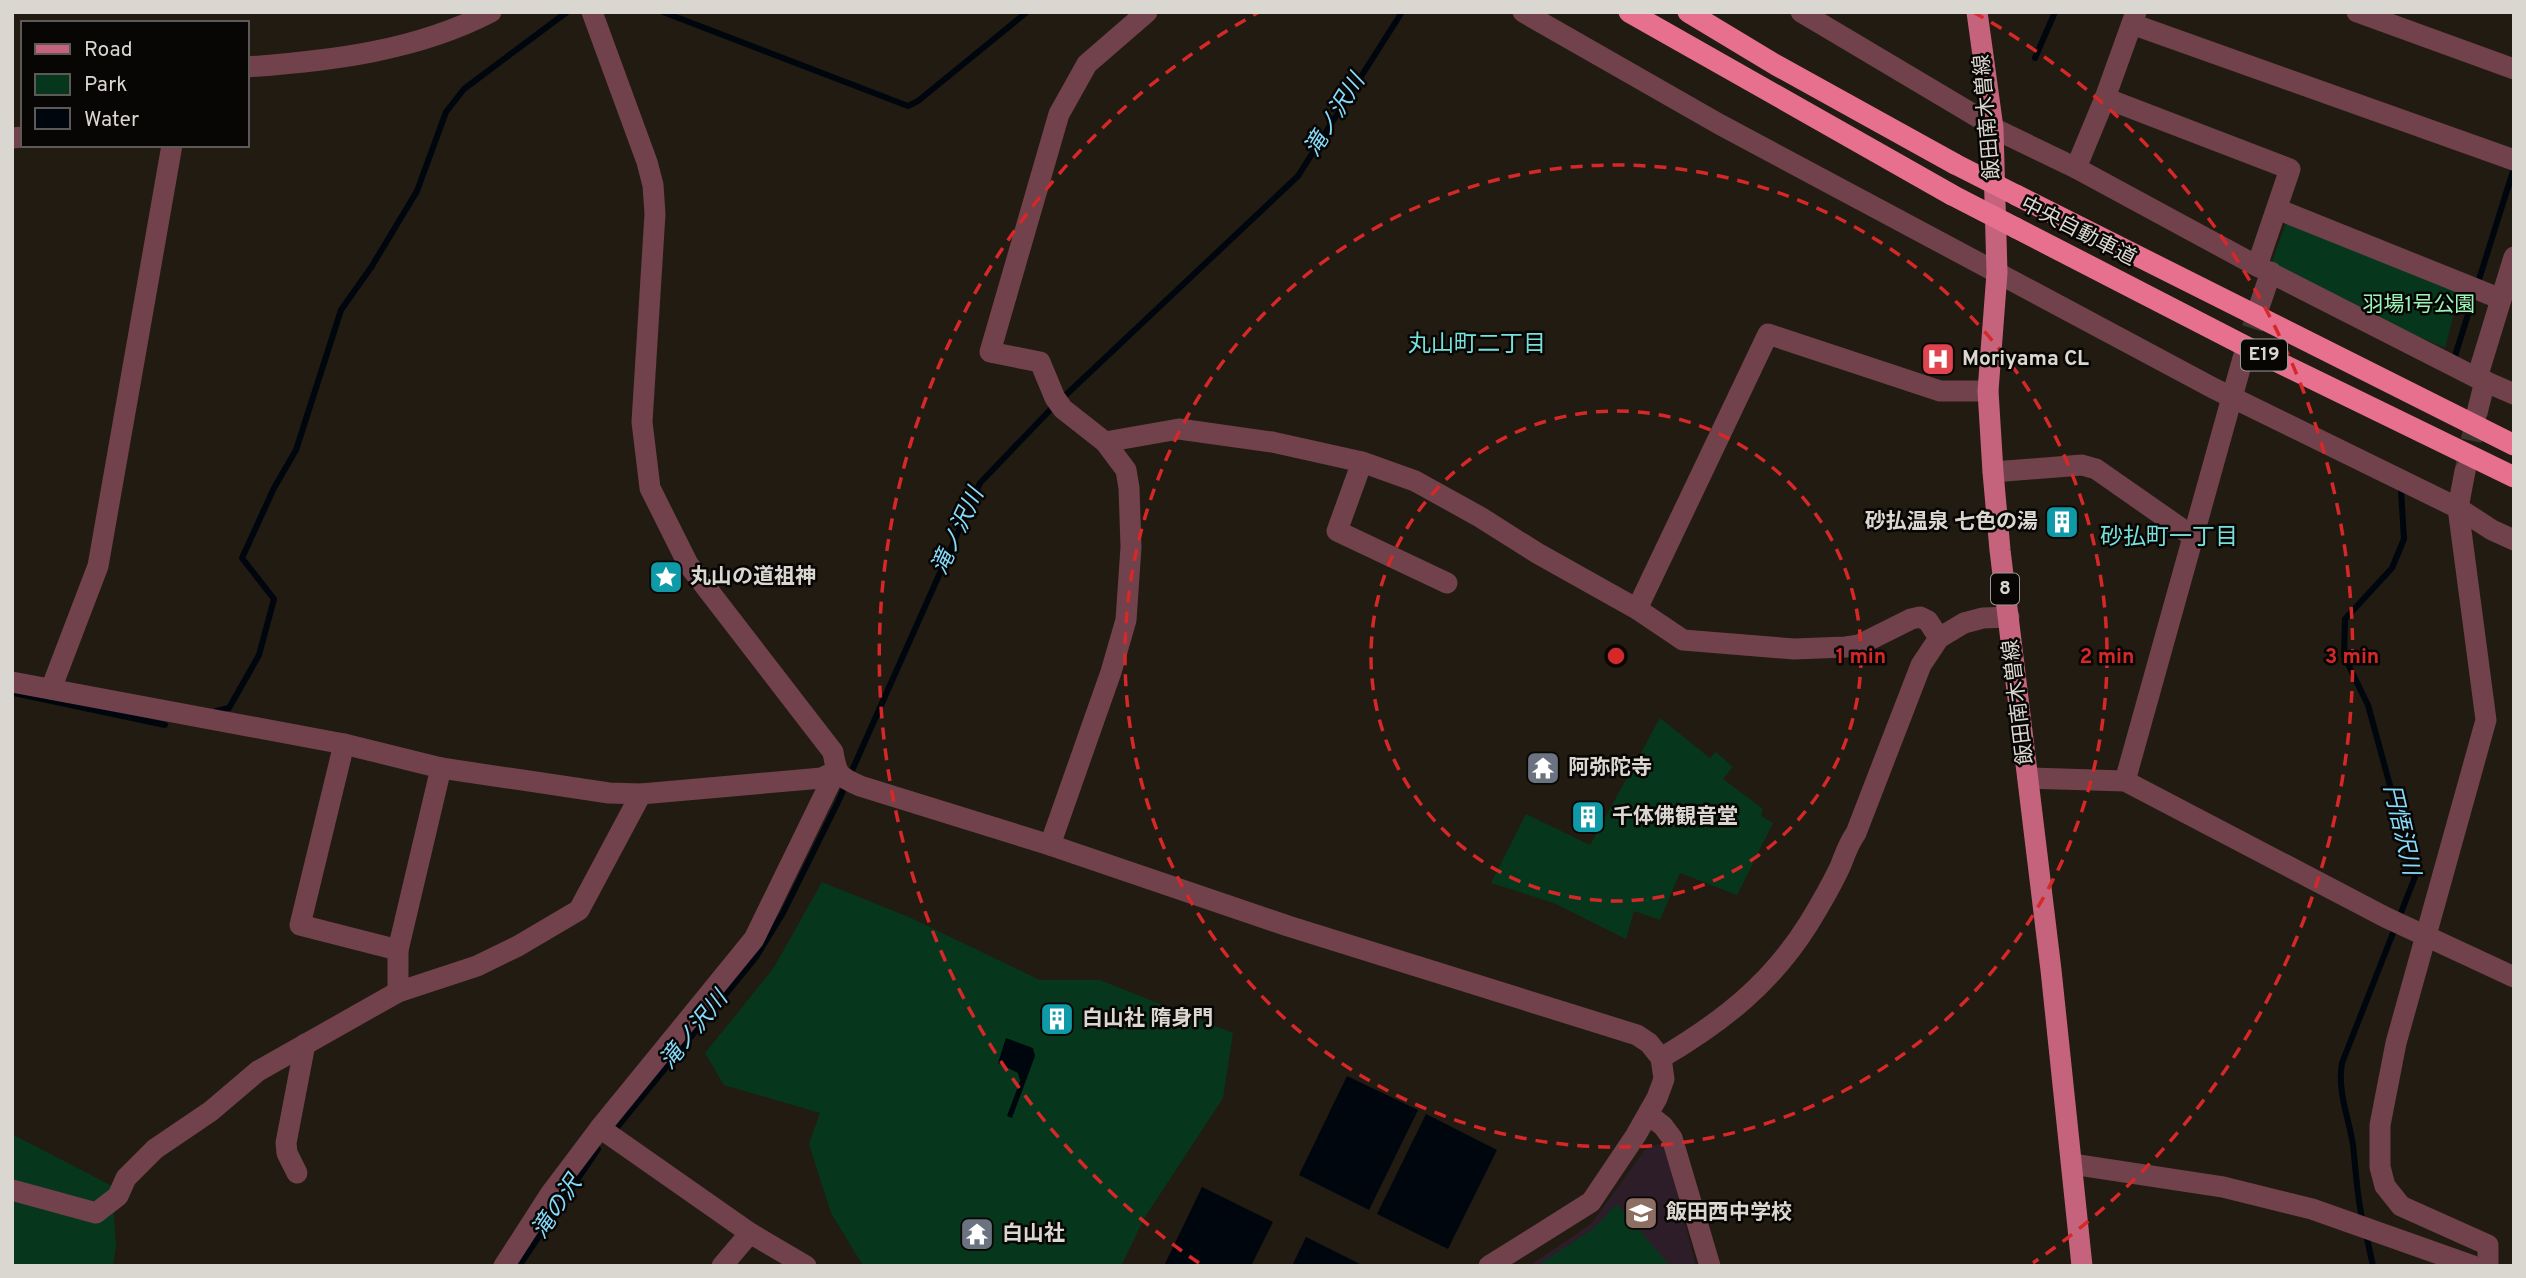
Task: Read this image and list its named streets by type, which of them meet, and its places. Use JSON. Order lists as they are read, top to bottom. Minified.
{"streets":{"highway":["中央自動車道","E19"],"main road":["飯田南木曽線","8"]},"districts":["丸山町二丁目","砂払町一丁目"],"water":["滝ノ沢川","円悟沢川","滝の沢"],"parks":["羽場1号公園"],"places":{"hospital":["Moriyama CL"],"building":["砂払温泉 七色の湯","千体佛観音堂","白山社 隋身門"],"place":["丸山の道祖神"],"temple":["阿弥陀寺","白山社"],"school or university":["飯田西中学校"]},"legend":["Road","Park","Water"],"rings":["1 min","2 min","3 min"]}
